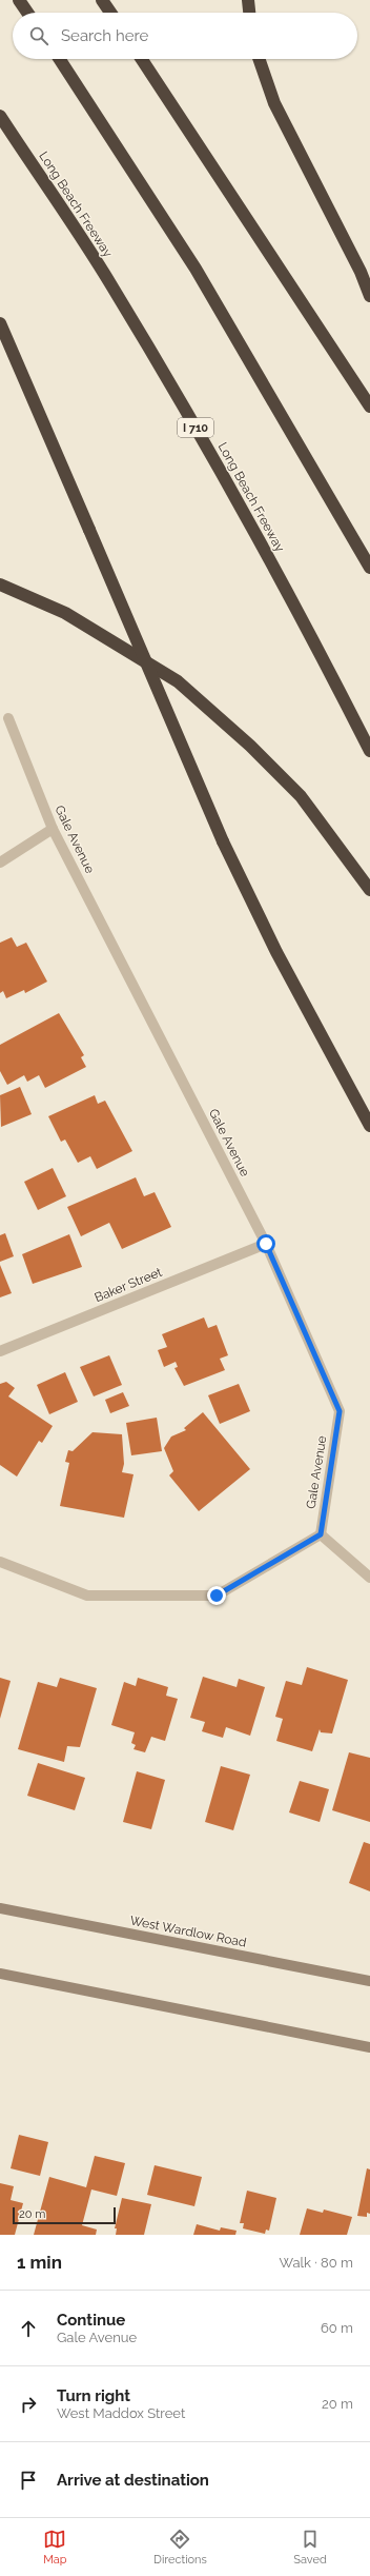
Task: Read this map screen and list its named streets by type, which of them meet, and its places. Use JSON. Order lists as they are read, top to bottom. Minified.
{"streets":{"highway":["Long Beach Freeway","I 710"],"main road":["West Wardlow Road"],"street":["Gale Avenue","Baker Street"]},"crossings":[["Gale Avenue","Baker Street"]],"scale_bar":"20 m","page":{"search":"Search here","scale":"20 m","heading":["1 min","Walk · 80 m"],"list":[["Continue","Gale Avenue","60 m"],["Turn right","West Maddox Street","20 m"],"Arrive at destination"],"nav":["Map","Directions","Saved"]}}
